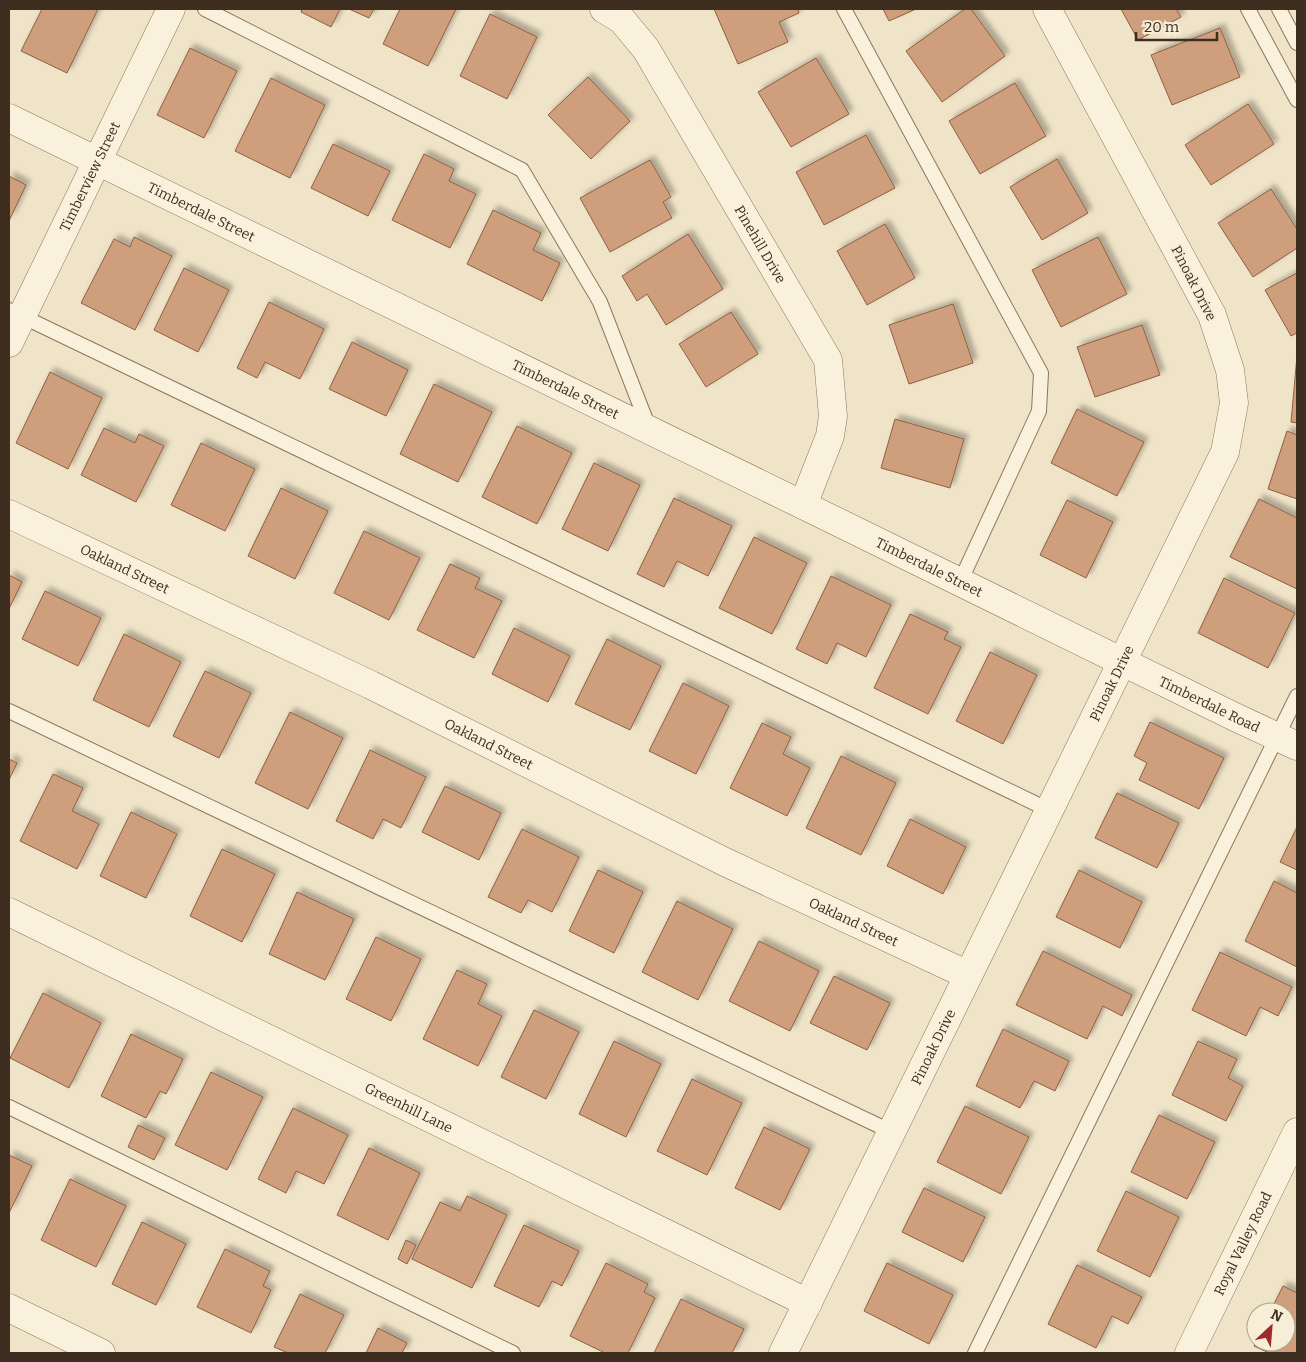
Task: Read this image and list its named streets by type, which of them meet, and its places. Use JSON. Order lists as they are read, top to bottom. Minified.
{"streets":{"street":["Timberview Street","Timberdale Street","Pinehill Drive","Pinoak Drive","Oakland Street","Timberdale Road","Greenhill Lane","Royal Valley Road"]},"crossings":[["Timberview Street","Timberdale Street"],["Timberdale Street","Pinehill Drive"],["Timberdale Street","Pinoak Drive"],["Timberdale Street","Timberdale Road"],["Pinoak Drive","Oakland Street"],["Pinoak Drive","Timberdale Road"],["Pinoak Drive","Greenhill Lane"]],"scale_bar":"20 m","north":"top right"}
